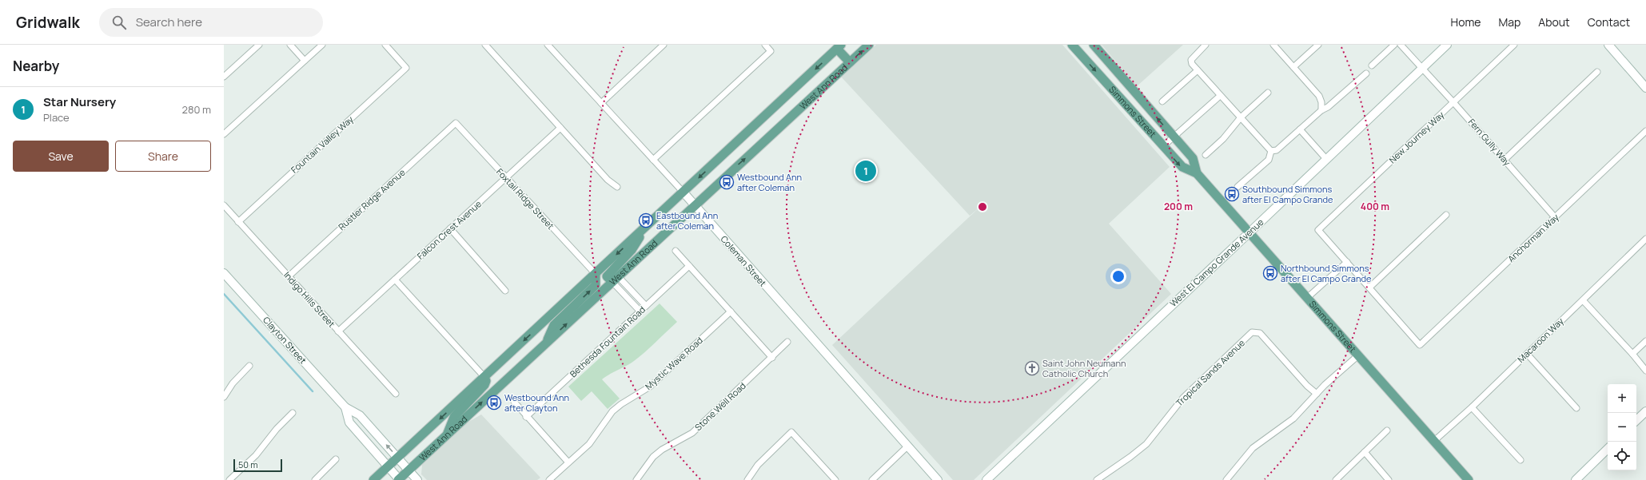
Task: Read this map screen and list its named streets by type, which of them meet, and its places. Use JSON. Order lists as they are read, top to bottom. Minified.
{"streets":{"main road":["West Ann Road","Simmons Street"],"street":["New Journey Way","Fern Gully Way","Fountain Valley Way","Foxtail Ridge Street","Rustler Ridge Avenue","Falcon Crest Avenue","Anchorman Way","Coleman Street","West El Campo Grande Avenue","Indigo Hills Street","Clayton Street","Macaroon Way","Bethesda Fountain Road","Mystic Wave Road","Tropical Sands Avenue","Stone Well Road"]},"crossings":[["West Ann Road","Foxtail Ridge Street"],["West Ann Road","Coleman Street"],["West Ann Road","Clayton Street"],["Simmons Street","West El Campo Grande Avenue"],["Simmons Street","Macaroon Way"],["New Journey Way","Fern Gully Way"],["Fern Gully Way","Anchorman Way"],["Fern Gully Way","West El Campo Grande Avenue"],["Fountain Valley Way","Indigo Hills Street"],["Foxtail Ridge Street","Rustler Ridge Avenue"],["Foxtail Ridge Street","Falcon Crest Avenue"],["Rustler Ridge Avenue","Indigo Hills Street"],["Falcon Crest Avenue","Indigo Hills Street"]],"places":{"bus stop":["Westbound Ann after Coleman","Southbound Simmons after El Campo Grande","Eastbound Ann after Coleman","Northbound Simmons after El Campo Grande","Westbound Ann after Clayton"],"church":["Saint John Neumann Catholic Church"]},"scale_bar":"50 m","page":{"header":"Gridwalk","search":"Search here","nav":["Home","Map","About","Contact"],"heading":"Nearby","list":[{"mark":"1","name":"Star Nursery","note":"Place","value":"280 m"}],"buttons":["Save","Share"],"pins":"1","map_buttons":["+","−"],"scale":"50 m"},"rings":["200 m","400 m"]}
